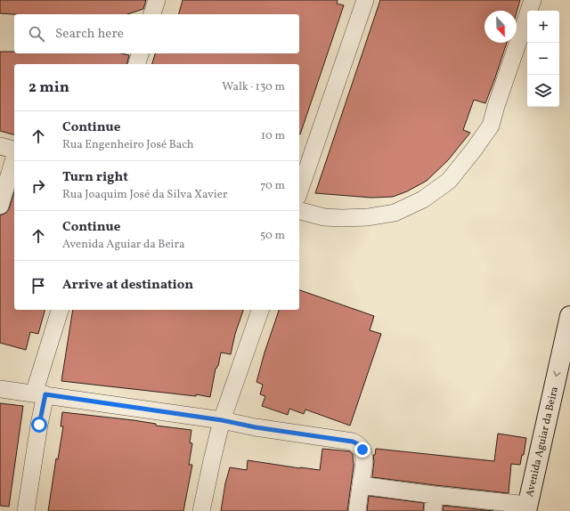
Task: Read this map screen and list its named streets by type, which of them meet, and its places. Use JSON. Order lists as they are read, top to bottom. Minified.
{"streets":{"main road":["Avenida Aguiar da Beira"]},"one_way":["Avenida Aguiar da Beira"],"north":"bottom","page":{"map_buttons":["+","−"],"search":"Search here","heading":["2 min","Walk · 130 m"],"list":[["Continue","Rua Engenheiro José Bach","10 m"],["Turn right","Rua Joaquim José da Silva Xavier","70 m"],["Continue","Avenida Aguiar da Beira","50 m"],"Arrive at destination"]}}
